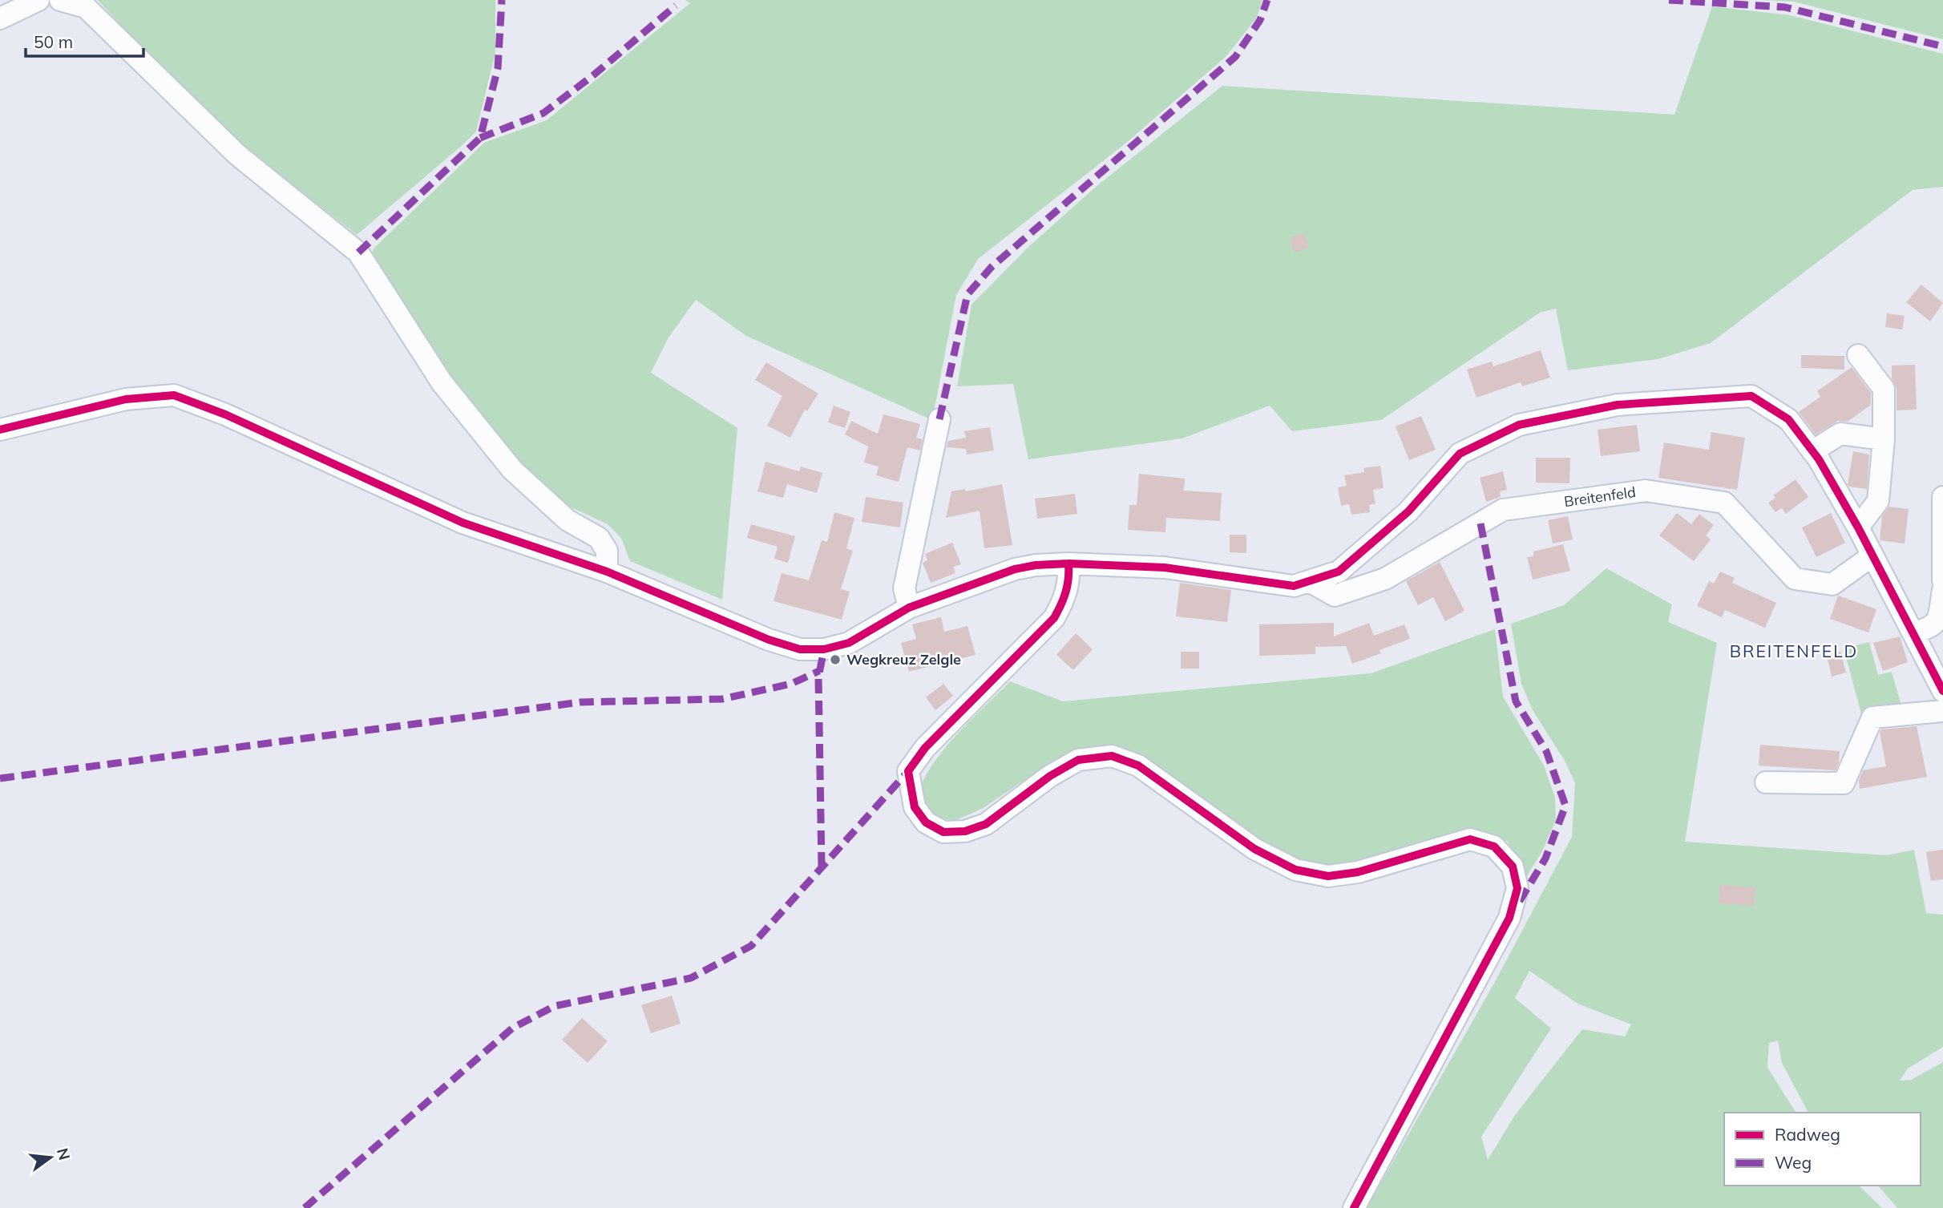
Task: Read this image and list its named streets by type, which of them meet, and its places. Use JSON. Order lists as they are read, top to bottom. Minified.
{"streets":{"street":["Breitenfeld"]},"districts":["BREITENFELD"],"places":["Wegkreuz Zelgle"],"legend":["Radweg","Weg"],"scale_bar":"50 m","north":"right"}
